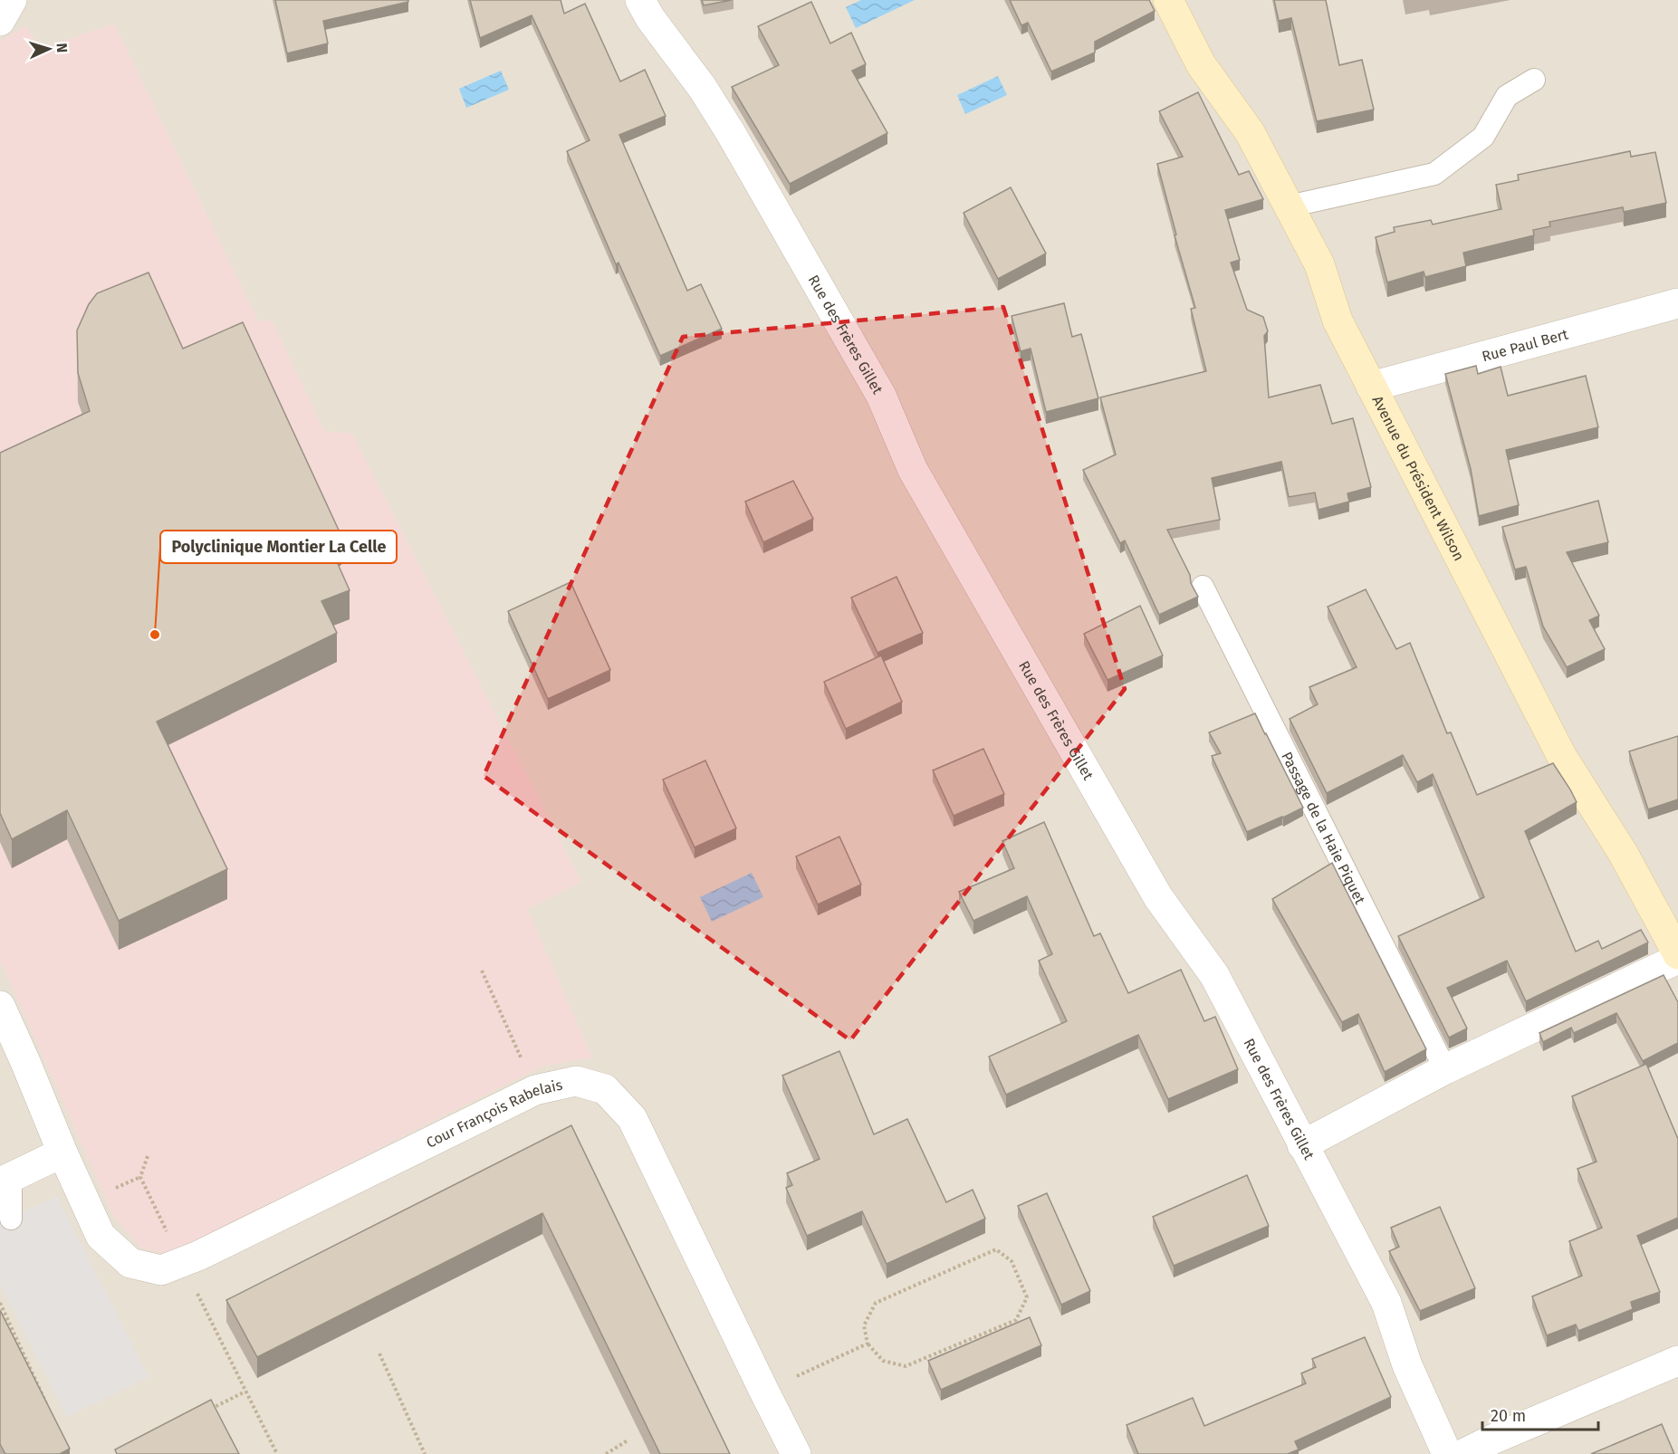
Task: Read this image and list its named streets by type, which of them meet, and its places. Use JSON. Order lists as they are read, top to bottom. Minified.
{"streets":{"street":["Rue des Frères Gillet","Rue Paul Bert","Avenue du Président Wilson","Cour François Rabelais"],"lane":["Passage de la Haie Piquet"]},"crossings":[["Rue Paul Bert","Avenue du Président Wilson"]],"places":["Polyclinique Montier La Celle"],"scale_bar":"20 m","north":"right"}
